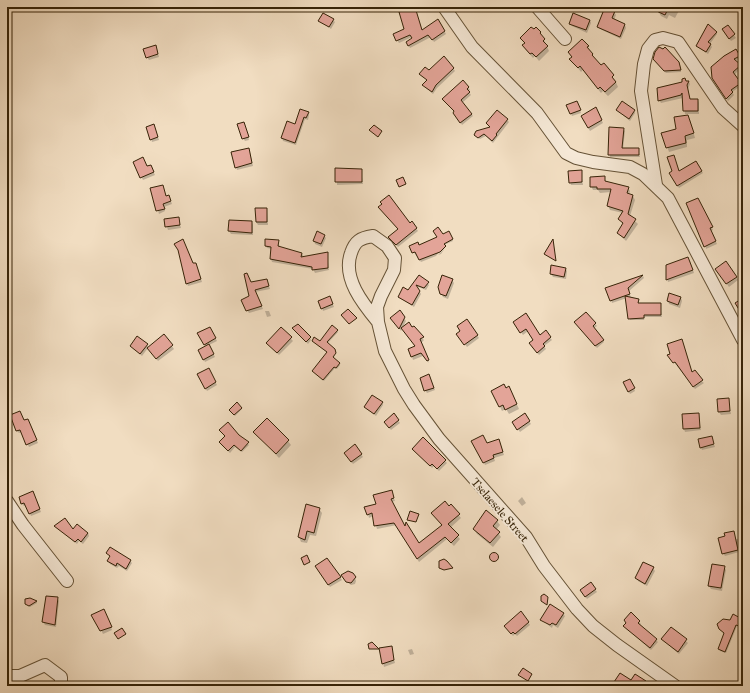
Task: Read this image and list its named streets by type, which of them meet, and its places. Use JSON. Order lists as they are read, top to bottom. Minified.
{"streets":{"street":["Tselaesele Street"]}}
